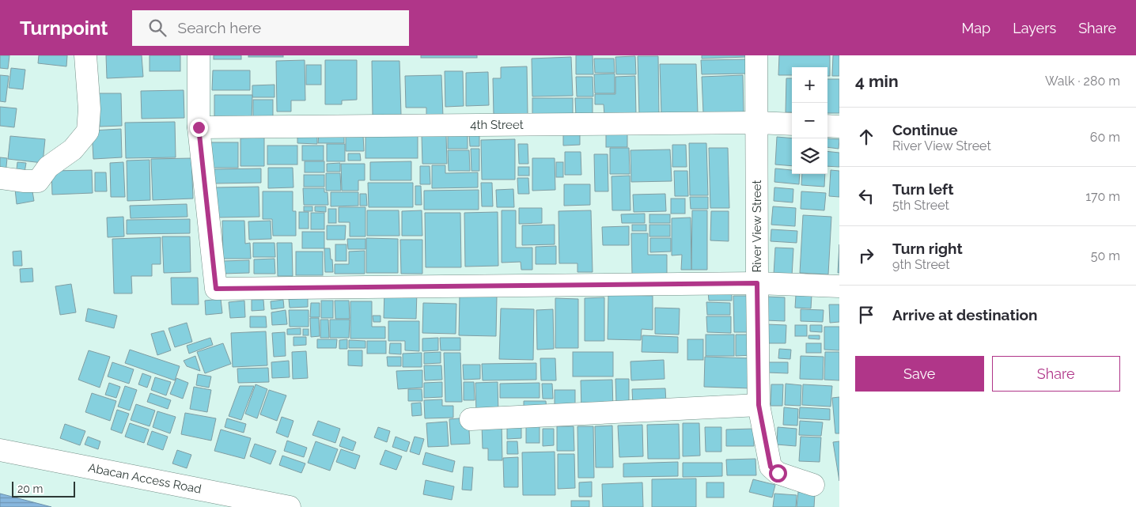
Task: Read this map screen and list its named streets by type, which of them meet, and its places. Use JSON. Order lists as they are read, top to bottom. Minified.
{"streets":{"street":["4th Street","River View Street","Abacan Access Road"]},"crossings":[["4th Street","River View Street"]],"scale_bar":"20 m","page":{"header":"Turnpoint","search":"Search here","nav":["Map","Layers","Share"],"heading":["4 min","Walk · 280 m"],"map_buttons":["+","−"],"list":[["Continue","River View Street","60 m"],["Turn left","5th Street","170 m"],["Turn right","9th Street","50 m"],"Arrive at destination"],"buttons":["Save","Share"],"scale":"20 m"}}
